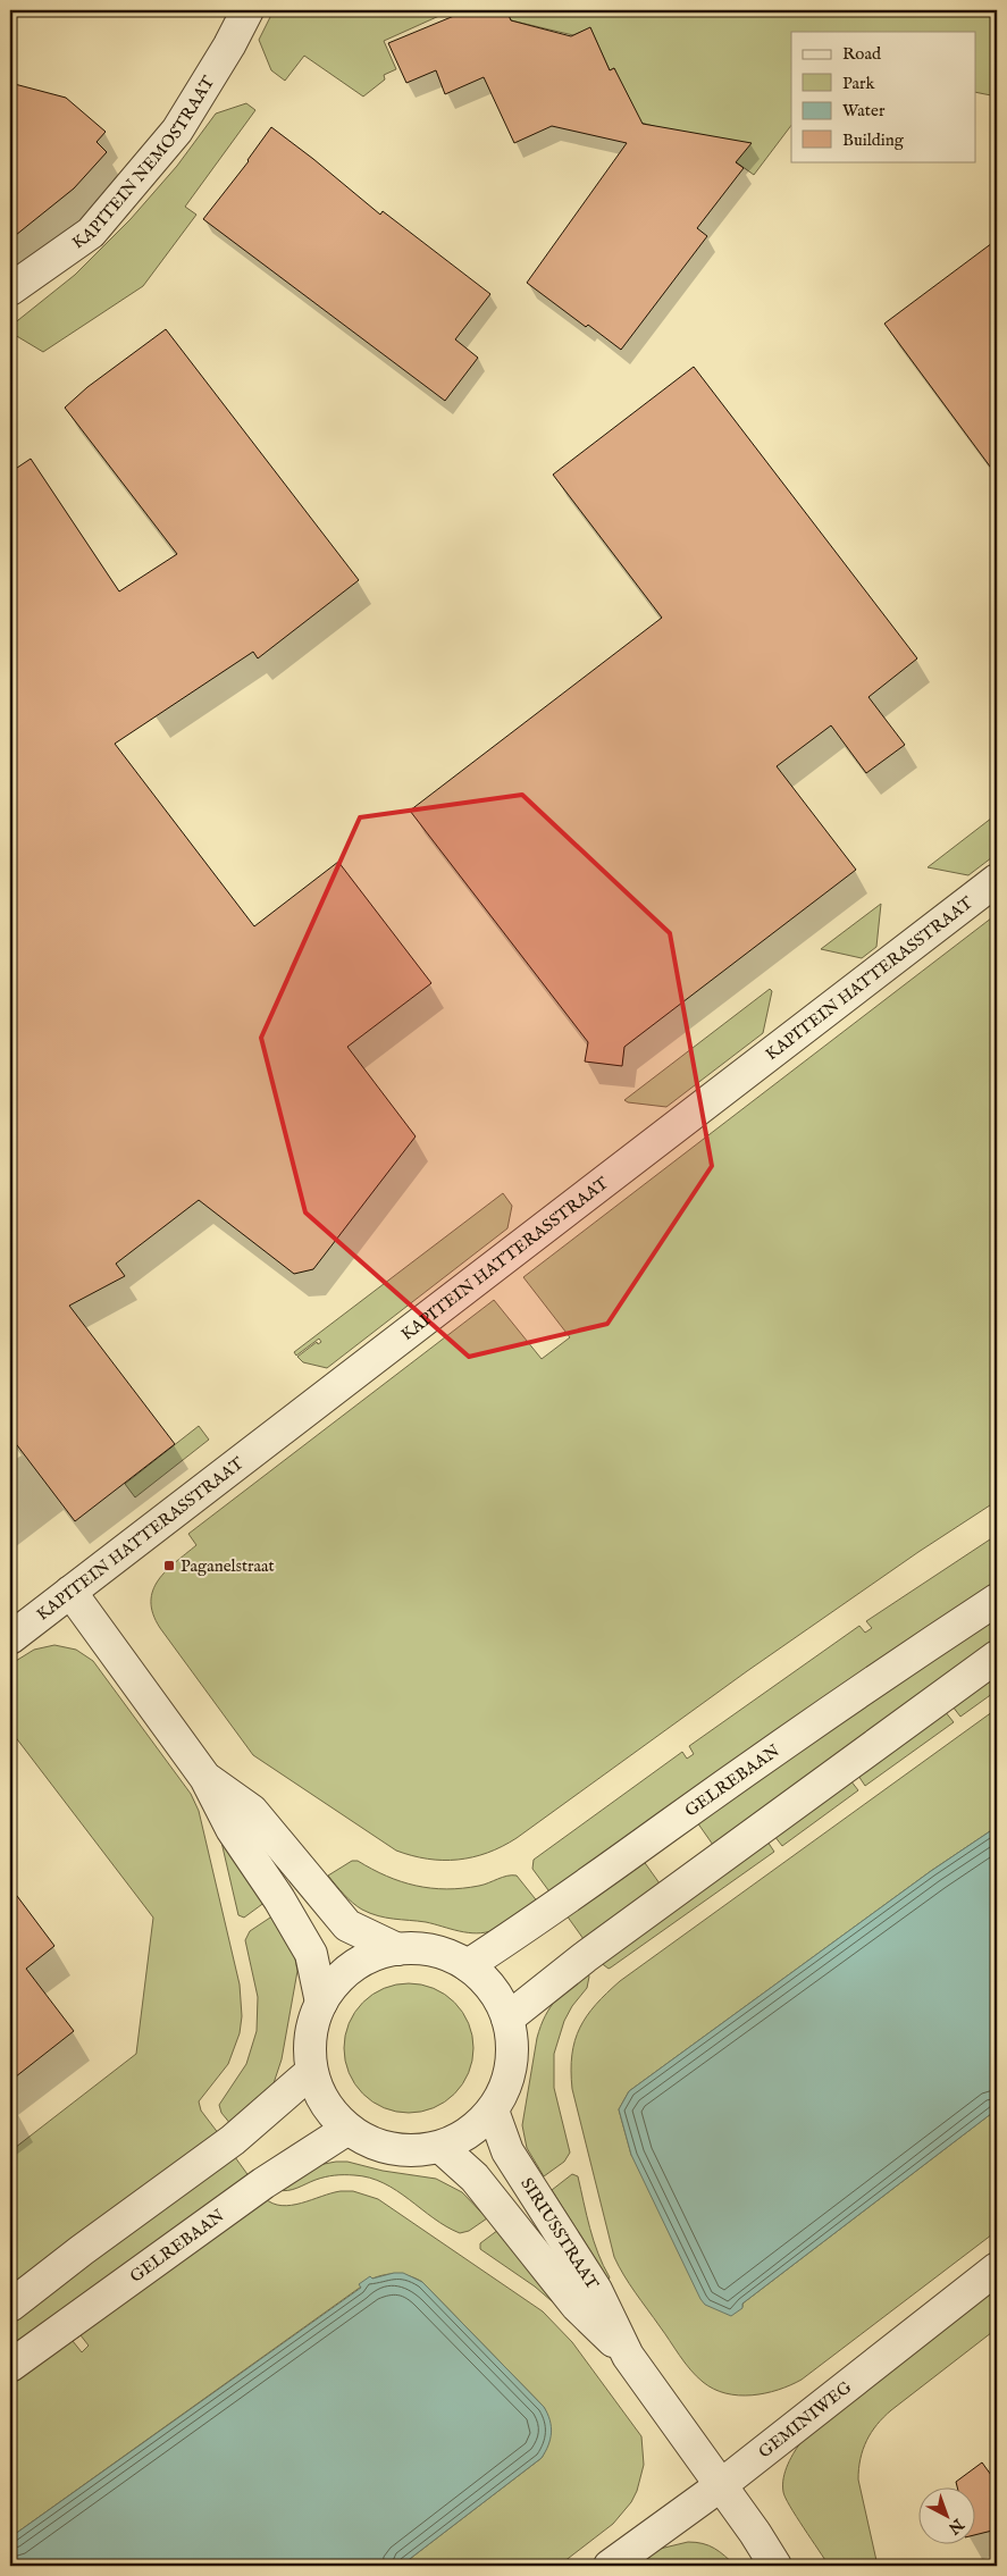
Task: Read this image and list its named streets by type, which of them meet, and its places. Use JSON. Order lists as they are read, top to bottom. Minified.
{"streets":{"street":["KAPITEIN NEMOSTRAAT","KAPITEIN HATTERASSTRAAT","GELREBAAN","SIRIUSSTRAAT","GEMINIWEG"]},"crossings":[["GELREBAAN","SIRIUSSTRAAT"],["SIRIUSSTRAAT","GEMINIWEG"]],"places":{"transit":["Paganelstraat"]},"legend":["Road","Park","Water","Building"],"north":"bottom right"}
